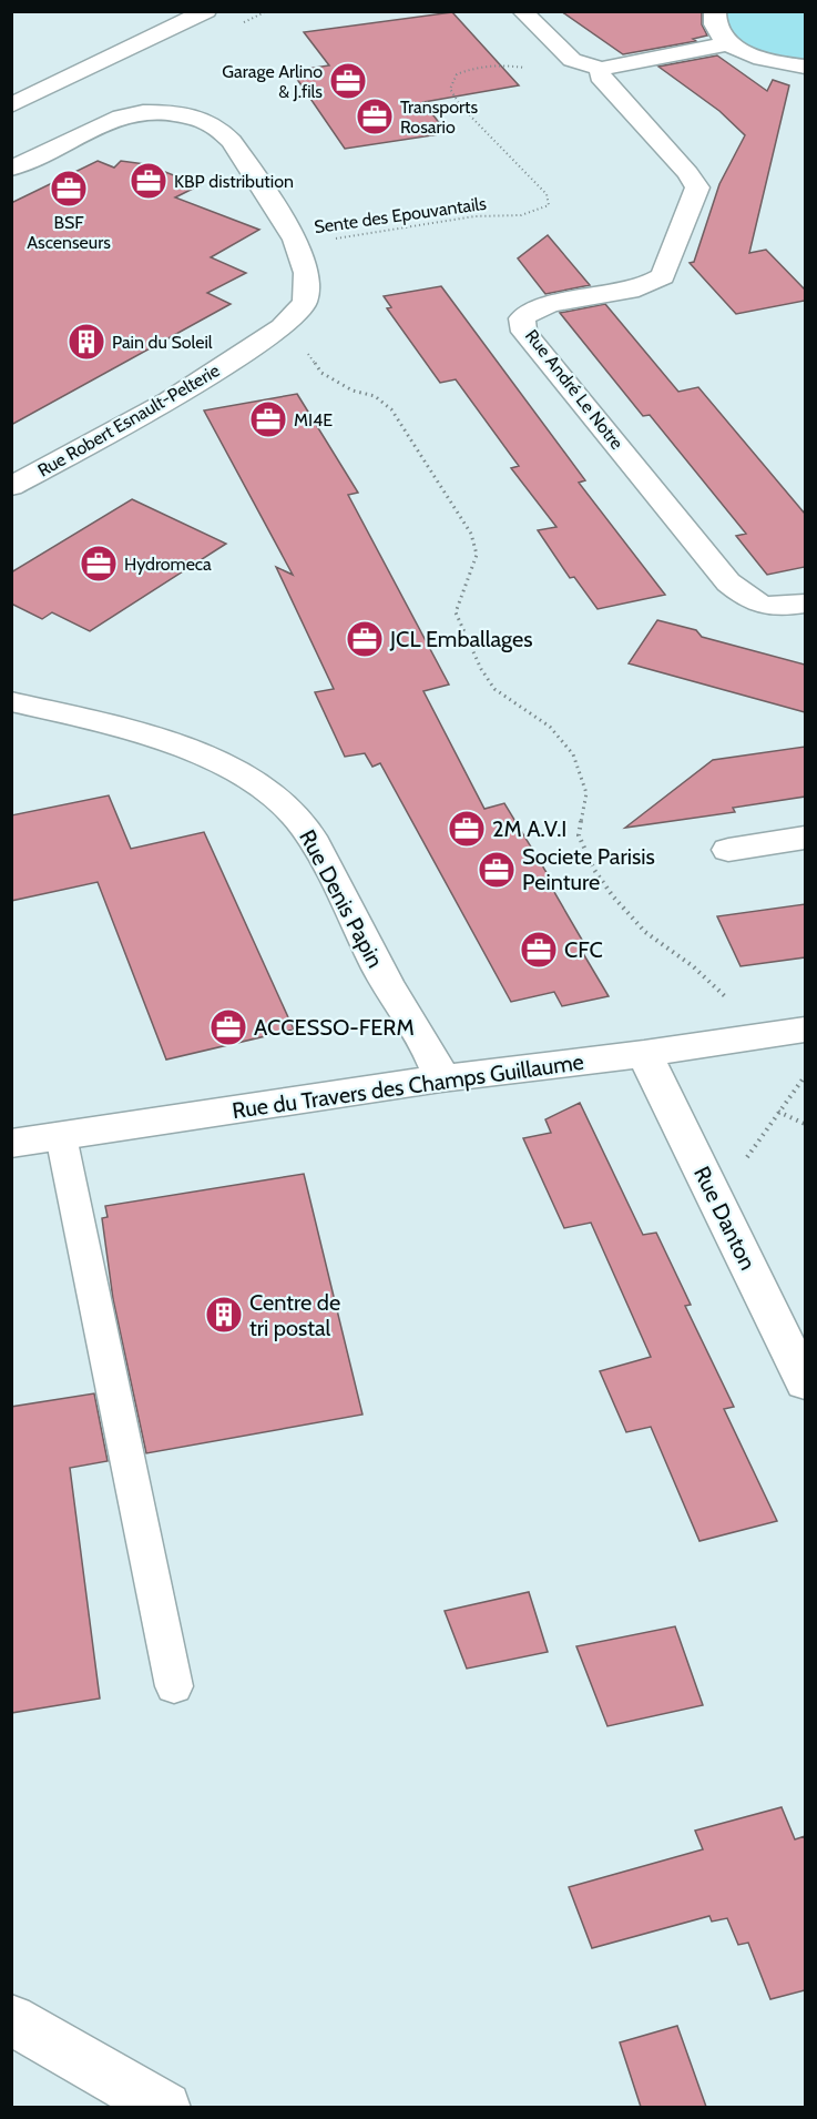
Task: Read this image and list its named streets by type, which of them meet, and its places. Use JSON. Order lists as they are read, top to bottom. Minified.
{"streets":{"street":["Rue André Le Notre","Rue Robert Esnault-Pelterie","Rue Denis Papin","Rue du Travers des Champs Guillaume","Rue Danton"],"path":["Sente des Epouvantails"]},"crossings":[["Sente des Epouvantails","Rue André Le Notre"],["Sente des Epouvantails","Rue Robert Esnault-Pelterie"],["Rue Denis Papin","Rue du Travers des Champs Guillaume"],["Rue du Travers des Champs Guillaume","Rue Danton"]],"places":{"office":["Garage Arlino & J.fils","Transports Rosario","KBP distribution","BSF Ascenseurs","MI4E","Hydromeca","JCL Emballages","2M A.V.I","Societe Parisis Peinture","CFC","ACCESSO-FERM"],"building":["Pain du Soleil","Centre de tri postal"]}}
